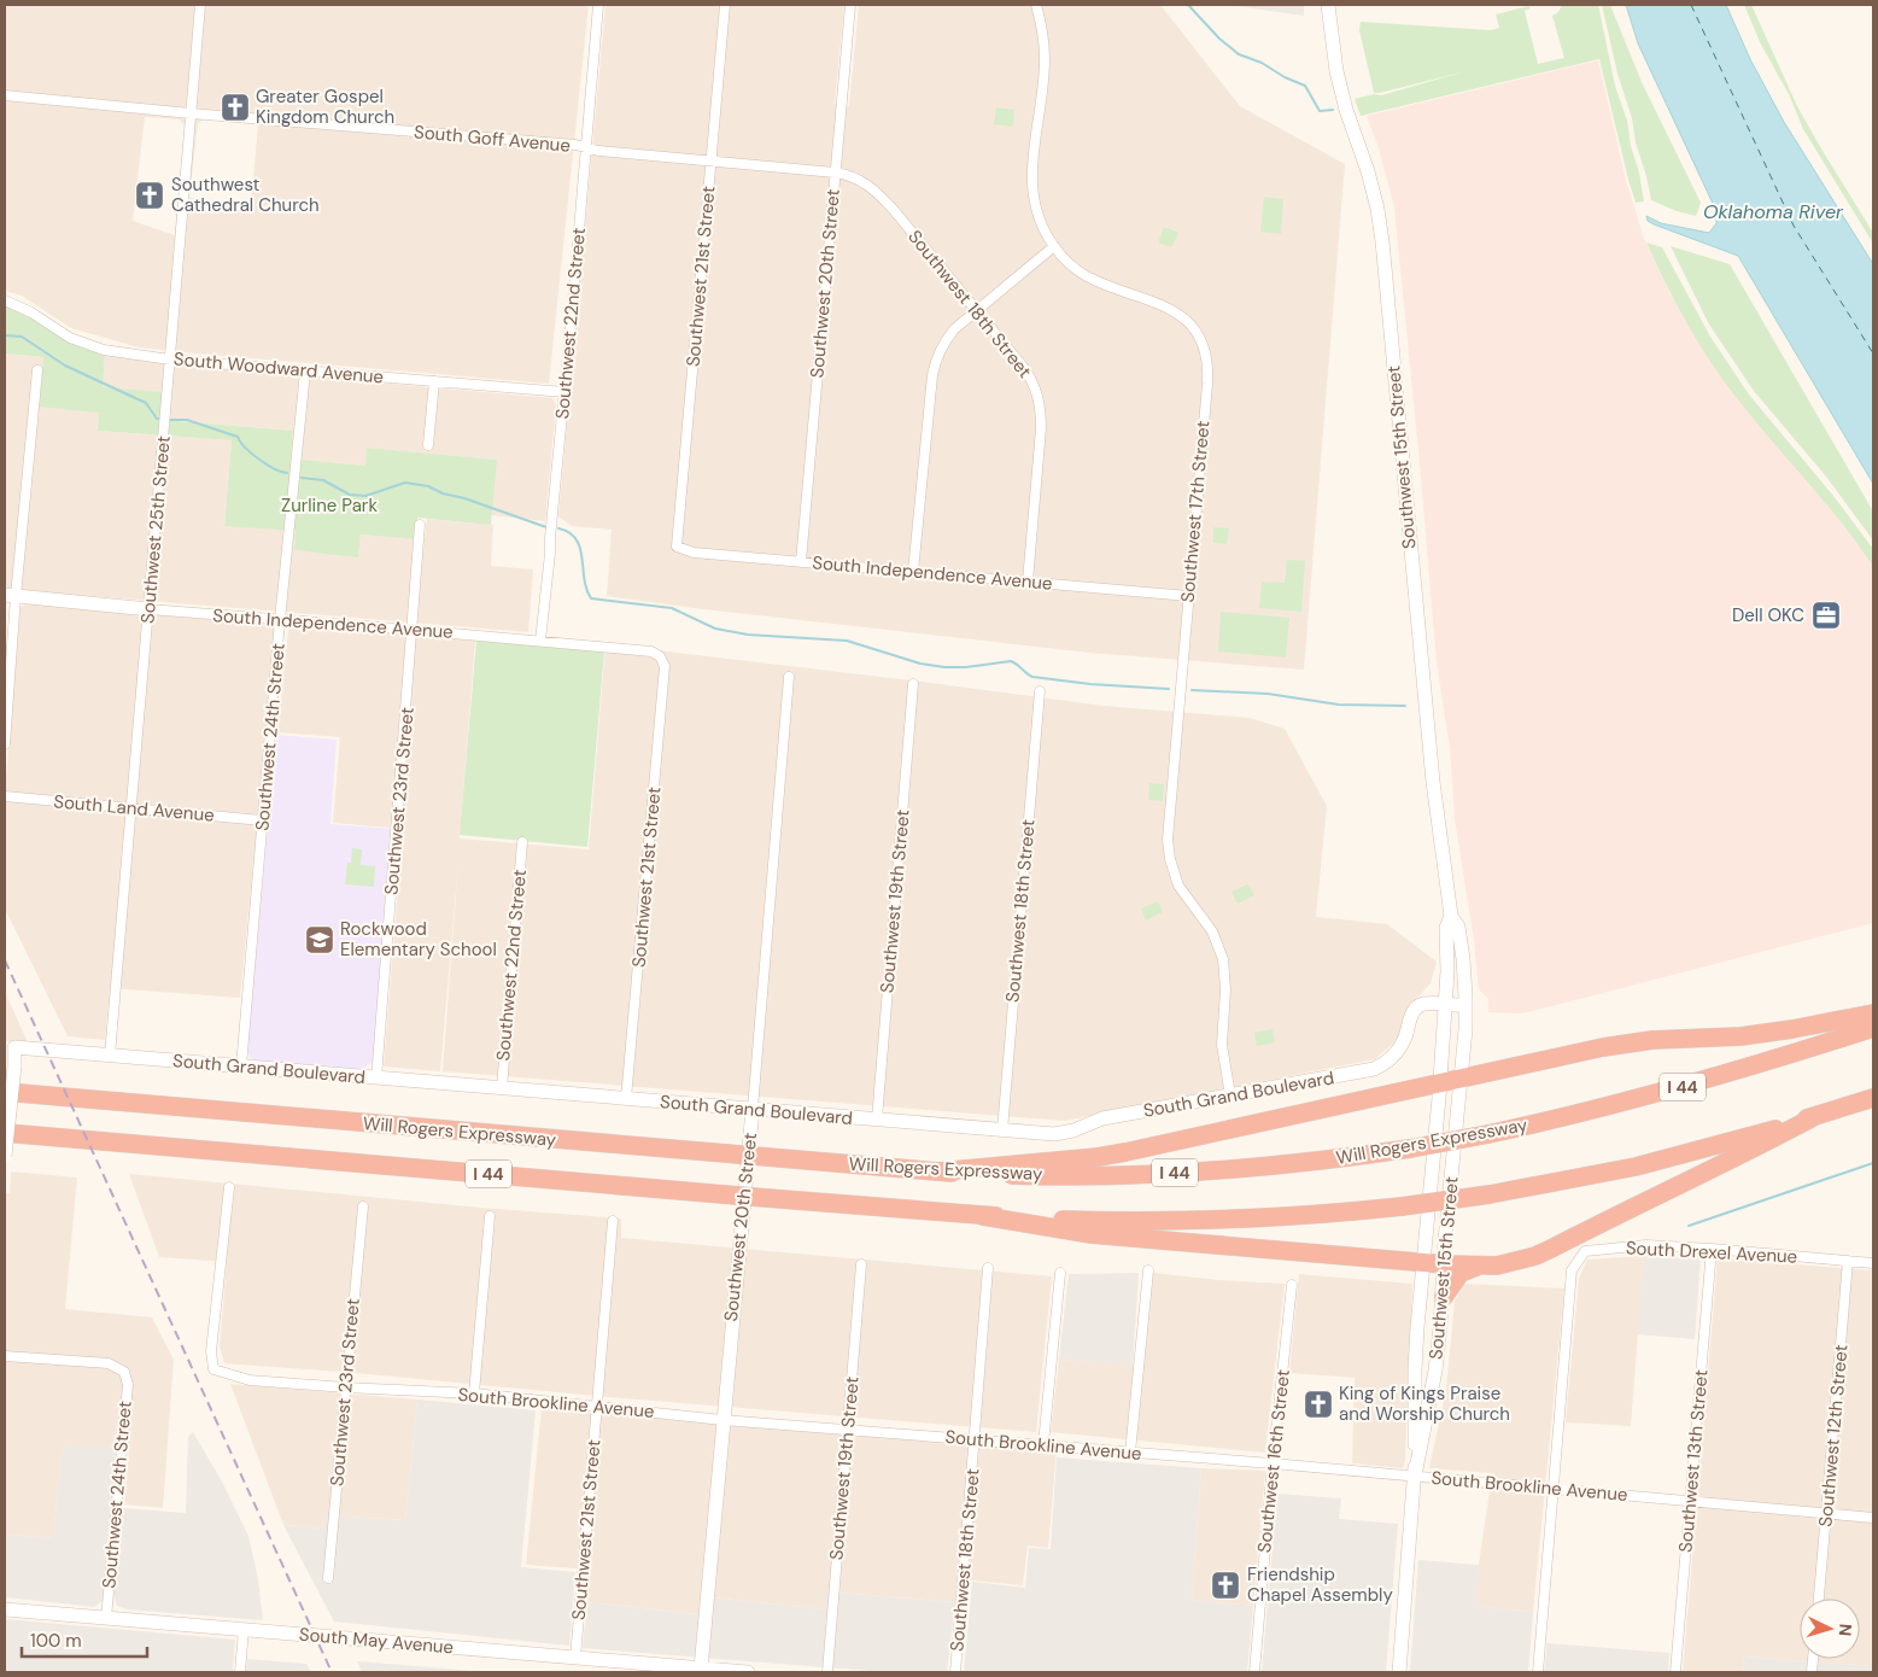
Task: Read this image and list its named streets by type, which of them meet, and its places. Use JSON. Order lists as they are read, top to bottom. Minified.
{"streets":{"highway":["I 44","Will Rogers Expressway"],"main road":["Southwest 20th Street","Southwest 15th Street","South Independence Avenue","South Grand Boulevard","South May Avenue"],"street":["South Goff Avenue","Southwest 21st Street","Southwest 18th Street","Southwest 22nd Street","South Woodward Avenue","Southwest 17th Street","Southwest 25th Street","Southwest 24th Street","Southwest 23rd Street","South Land Avenue","Southwest 19th Street","South Drexel Avenue","South Brookline Avenue","Southwest 12th Street","Southwest 16th Street","Southwest 13th Street"]},"crossings":[["South Goff Avenue","Southwest 21st Street"],["South Goff Avenue","Southwest 20th Street"],["South Goff Avenue","Southwest 18th Street"],["South Goff Avenue","Southwest 22nd Street"],["South Goff Avenue","Southwest 25th Street"],["Southwest 21st Street","South Independence Avenue"],["Southwest 21st Street","South Grand Boulevard"],["Southwest 21st Street","South Brookline Avenue"],["Southwest 21st Street","South May Avenue"],["Southwest 20th Street","Southwest 18th Street"],["Southwest 20th Street","South Independence Avenue"],["Southwest 20th Street","South Grand Boulevard"],["Southwest 20th Street","South Brookline Avenue"],["Southwest 20th Street","South May Avenue"],["Southwest 18th Street","South Independence Avenue"],["Southwest 18th Street","South Grand Boulevard"],["Southwest 18th Street","South Brookline Avenue"],["Southwest 22nd Street","South Woodward Avenue"],["Southwest 22nd Street","South Independence Avenue"],["Southwest 22nd Street","South Grand Boulevard"],["South Woodward Avenue","Southwest 25th Street"],["South Woodward Avenue","Southwest 24th Street"],["Southwest 15th Street","South Grand Boulevard"],["Southwest 15th Street","South Brookline Avenue"],["Southwest 17th Street","South Independence Avenue"],["Southwest 17th Street","South Grand Boulevard"],["Southwest 25th Street","South Independence Avenue"],["Southwest 25th Street","South Land Avenue"],["Southwest 25th Street","South Grand Boulevard"],["South Independence Avenue","Southwest 24th Street"],["South Independence Avenue","Southwest 23rd Street"],["Southwest 24th Street","South Land Avenue"],["Southwest 24th Street","South Grand Boulevard"],["Southwest 24th Street","South May Avenue"],["Southwest 23rd Street","South Grand Boulevard"],["Southwest 23rd Street","South Brookline Avenue"],["Southwest 19th Street","South Grand Boulevard"],["Southwest 19th Street","South Brookline Avenue"],["South Drexel Avenue","South Brookline Avenue"],["South Drexel Avenue","Southwest 12th Street"],["South Drexel Avenue","Southwest 13th Street"],["South Brookline Avenue","Southwest 12th Street"],["South Brookline Avenue","Southwest 16th Street"],["South Brookline Avenue","Southwest 13th Street"]],"water":["Oklahoma River"],"parks":["Zurline Park"],"places":{"church":["Greater Gospel Kingdom Church","Southwest Cathedral Church","King of Kings Praise and Worship Church","Friendship Chapel Assembly"],"office":["Dell OKC"],"school or university":["Rockwood Elementary School"]},"scale_bar":"100 m","north":"right"}
